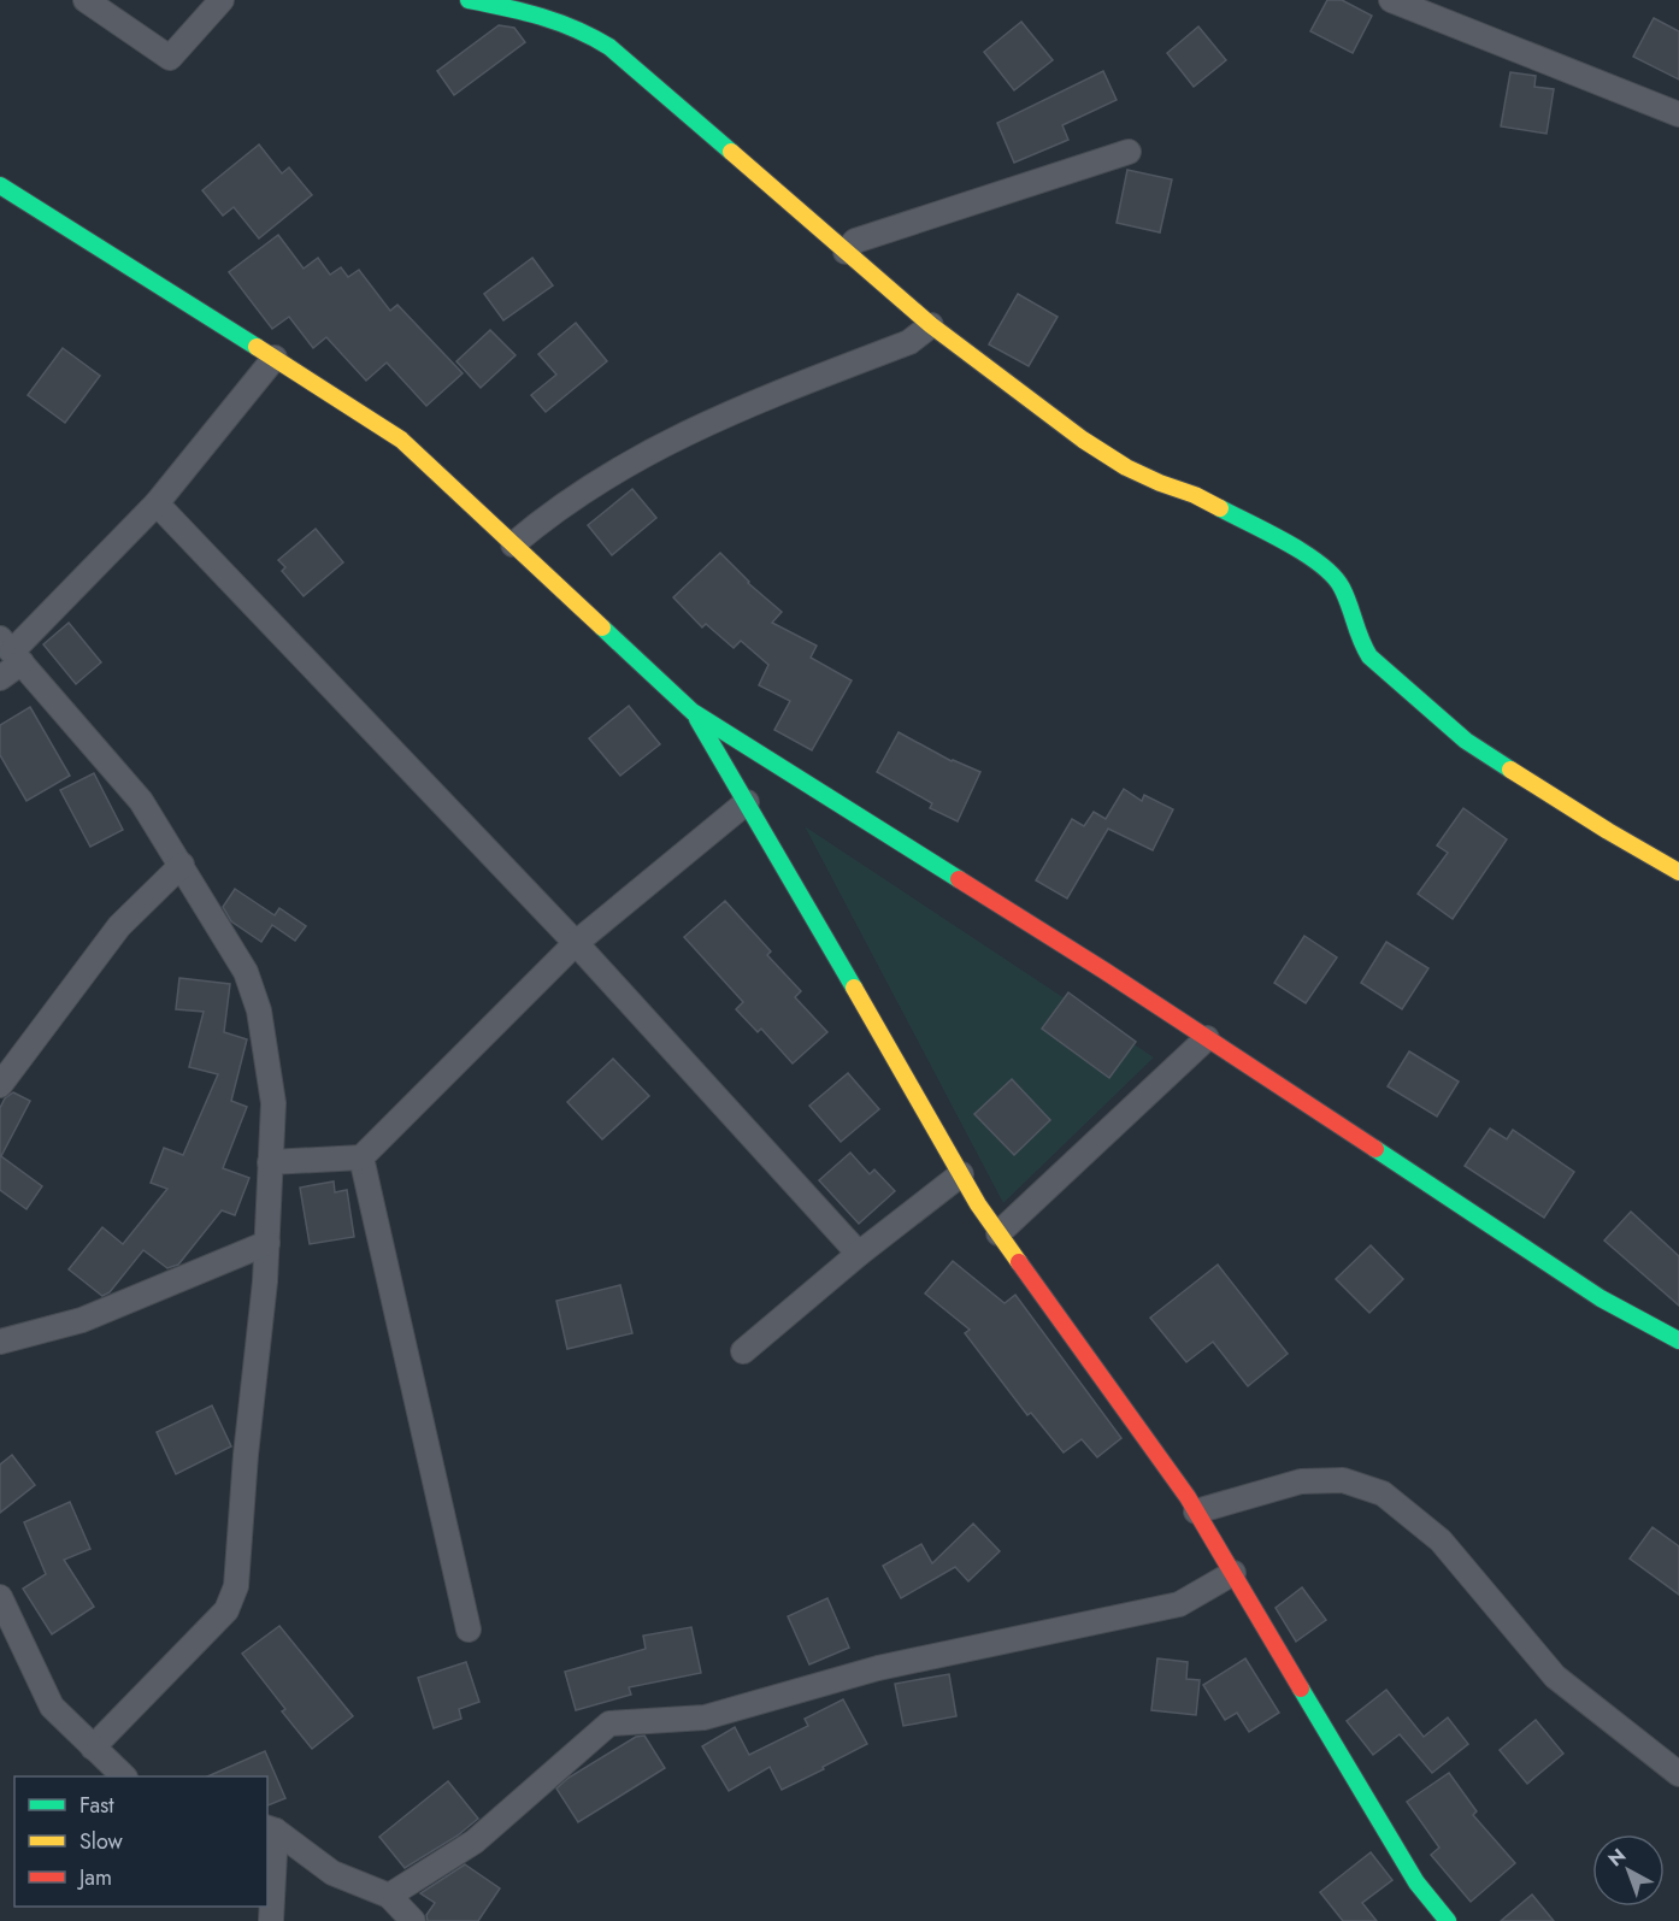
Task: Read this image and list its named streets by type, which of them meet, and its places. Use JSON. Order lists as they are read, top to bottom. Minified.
{"legend":["Fast","Slow","Jam"],"north":"top left"}
